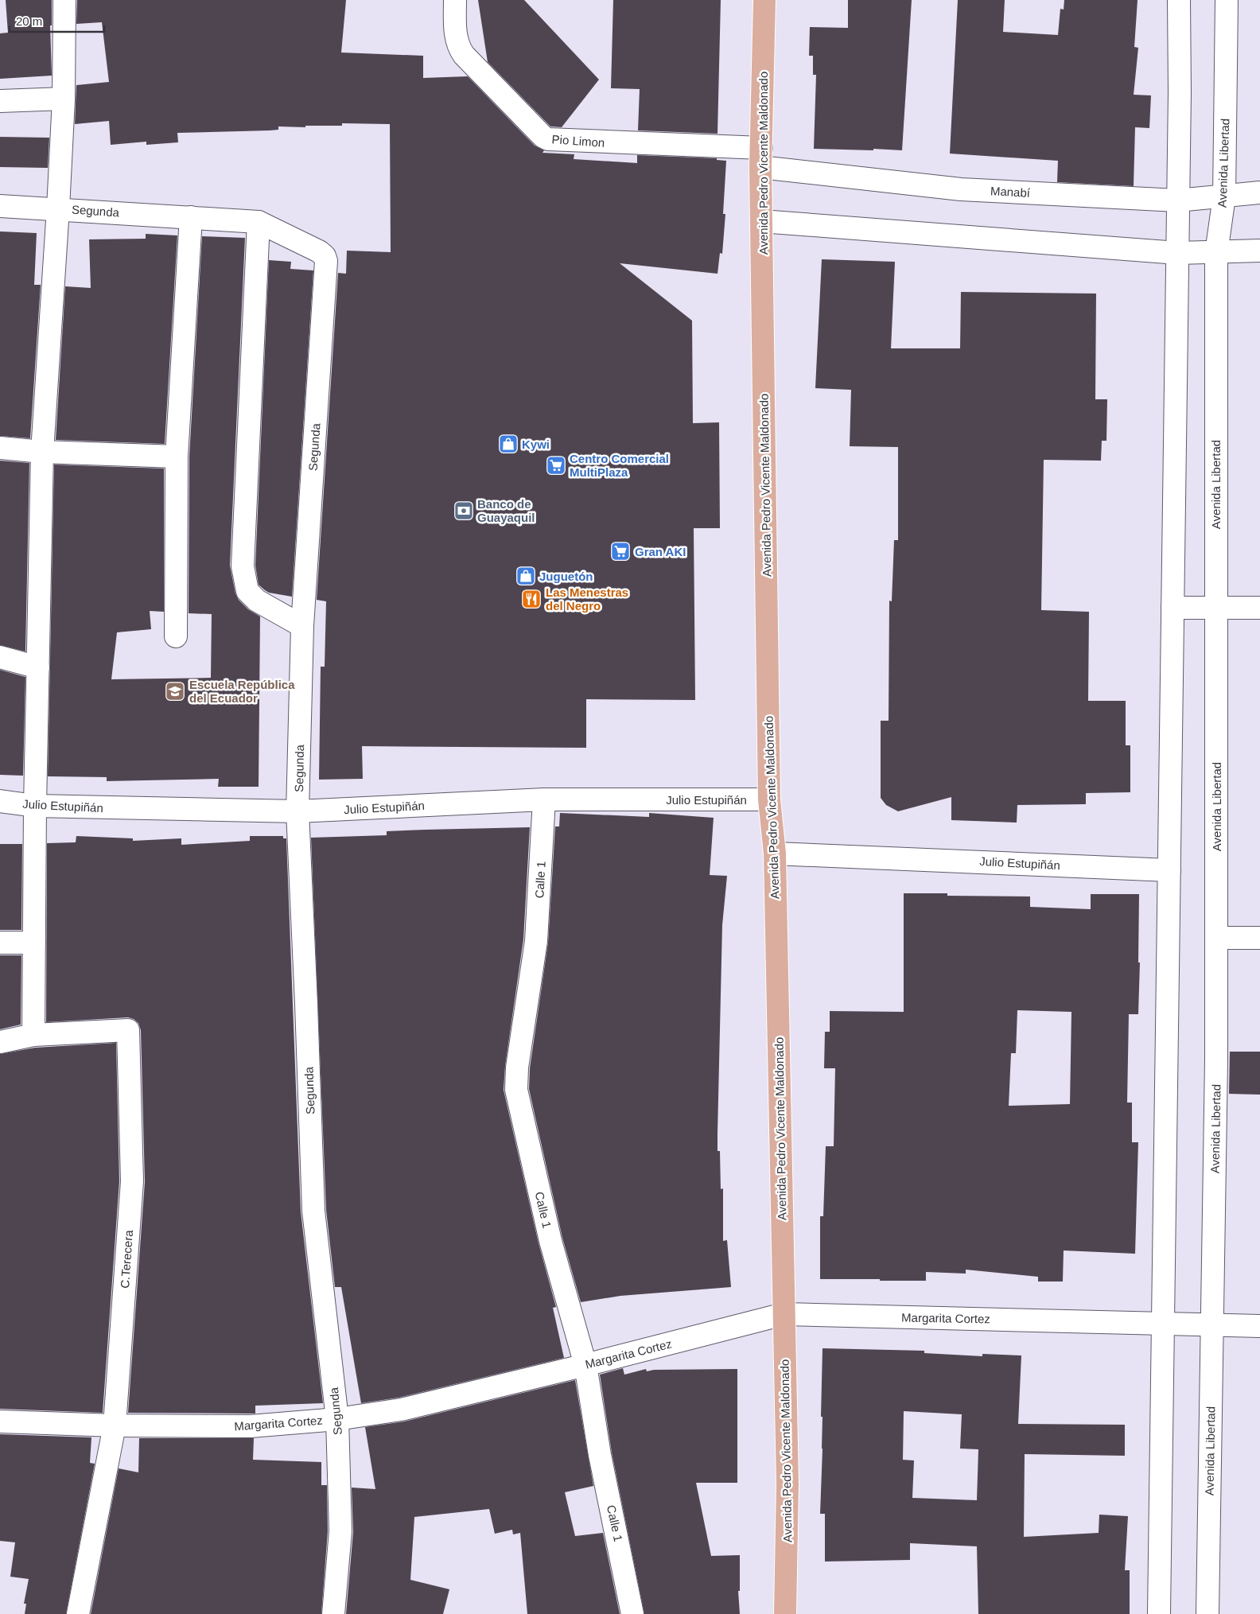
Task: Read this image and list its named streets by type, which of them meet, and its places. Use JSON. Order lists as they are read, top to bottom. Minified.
{"streets":{"main road":["Avenida Pedro Vicente Maldonado"],"street":["Pio Limon","Avenida Libertad","Manabí","Segunda","Julio Estupiñán","Calle 1","C.Terecera","Margarita Cortez"]},"crossings":[["Pio Limon","Avenida Pedro Vicente Maldonado"],["Pio Limon","Manabí"],["Avenida Pedro Vicente Maldonado","Manabí"],["Avenida Pedro Vicente Maldonado","Julio Estupiñán"],["Avenida Pedro Vicente Maldonado","Margarita Cortez"],["Avenida Libertad","Manabí"],["Avenida Libertad","Margarita Cortez"],["Segunda","Julio Estupiñán"],["Segunda","Margarita Cortez"],["Julio Estupiñán","Calle 1"],["Calle 1","Margarita Cortez"],["C.Terecera","Margarita Cortez"]],"places":{"shop":["Kywi","Juguetón"],"supermarket":["Centro Comercial MultiPlaza","Gran AKI"],"bank":["Banco de Guayaquil"],"restaurant":["Las Menestras del Negro"],"school or university":["Escuela República del Ecuador"]},"scale_bar":"20 m"}
